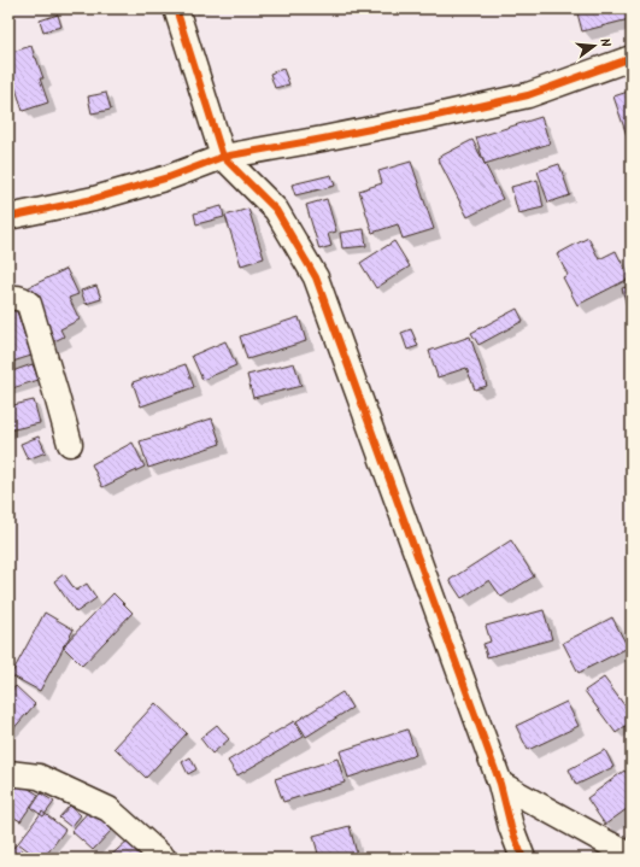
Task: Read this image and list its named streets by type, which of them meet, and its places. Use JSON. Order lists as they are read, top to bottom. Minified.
{"north":"right"}
